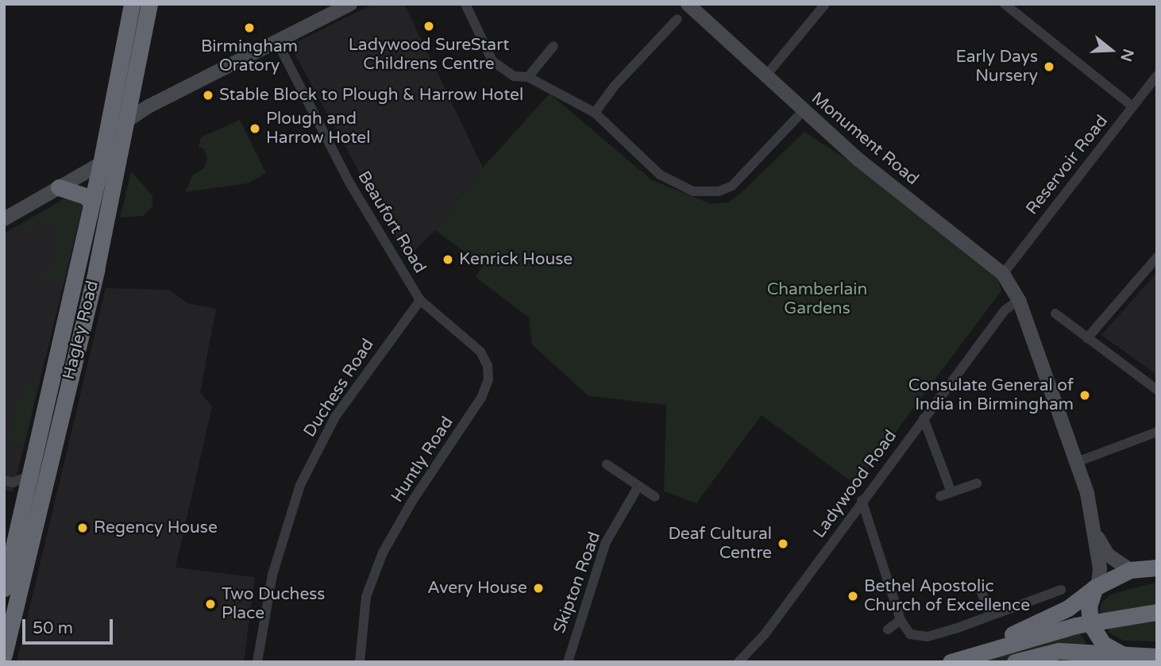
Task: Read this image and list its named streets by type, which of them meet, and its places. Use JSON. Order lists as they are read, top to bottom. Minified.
{"streets":{"highway":["Hagley Road"],"main road":["Monument Road"],"street":["Reservoir Road","Beaufort Road","Duchess Road","Huntly Road","Ladywood Road","Skipton Road"]},"crossings":[["Monument Road","Reservoir Road"],["Monument Road","Ladywood Road"],["Beaufort Road","Duchess Road"],["Beaufort Road","Huntly Road"],["Duchess Road","Huntly Road"]],"parks":["Chamberlain Gardens"],"places":["Ladywood SureStart Childrens Centre","Birmingham Oratory","Early Days Nursery","Stable Block to Plough & Harrow Hotel","Plough and Harrow Hotel","Kenrick House","Consulate General of India in Birmingham","Regency House","Deaf Cultural Centre","Avery House","Bethel Apostolic Church of Excellence","Two Duchess Place"],"scale_bar":"50 m","north":"right"}
